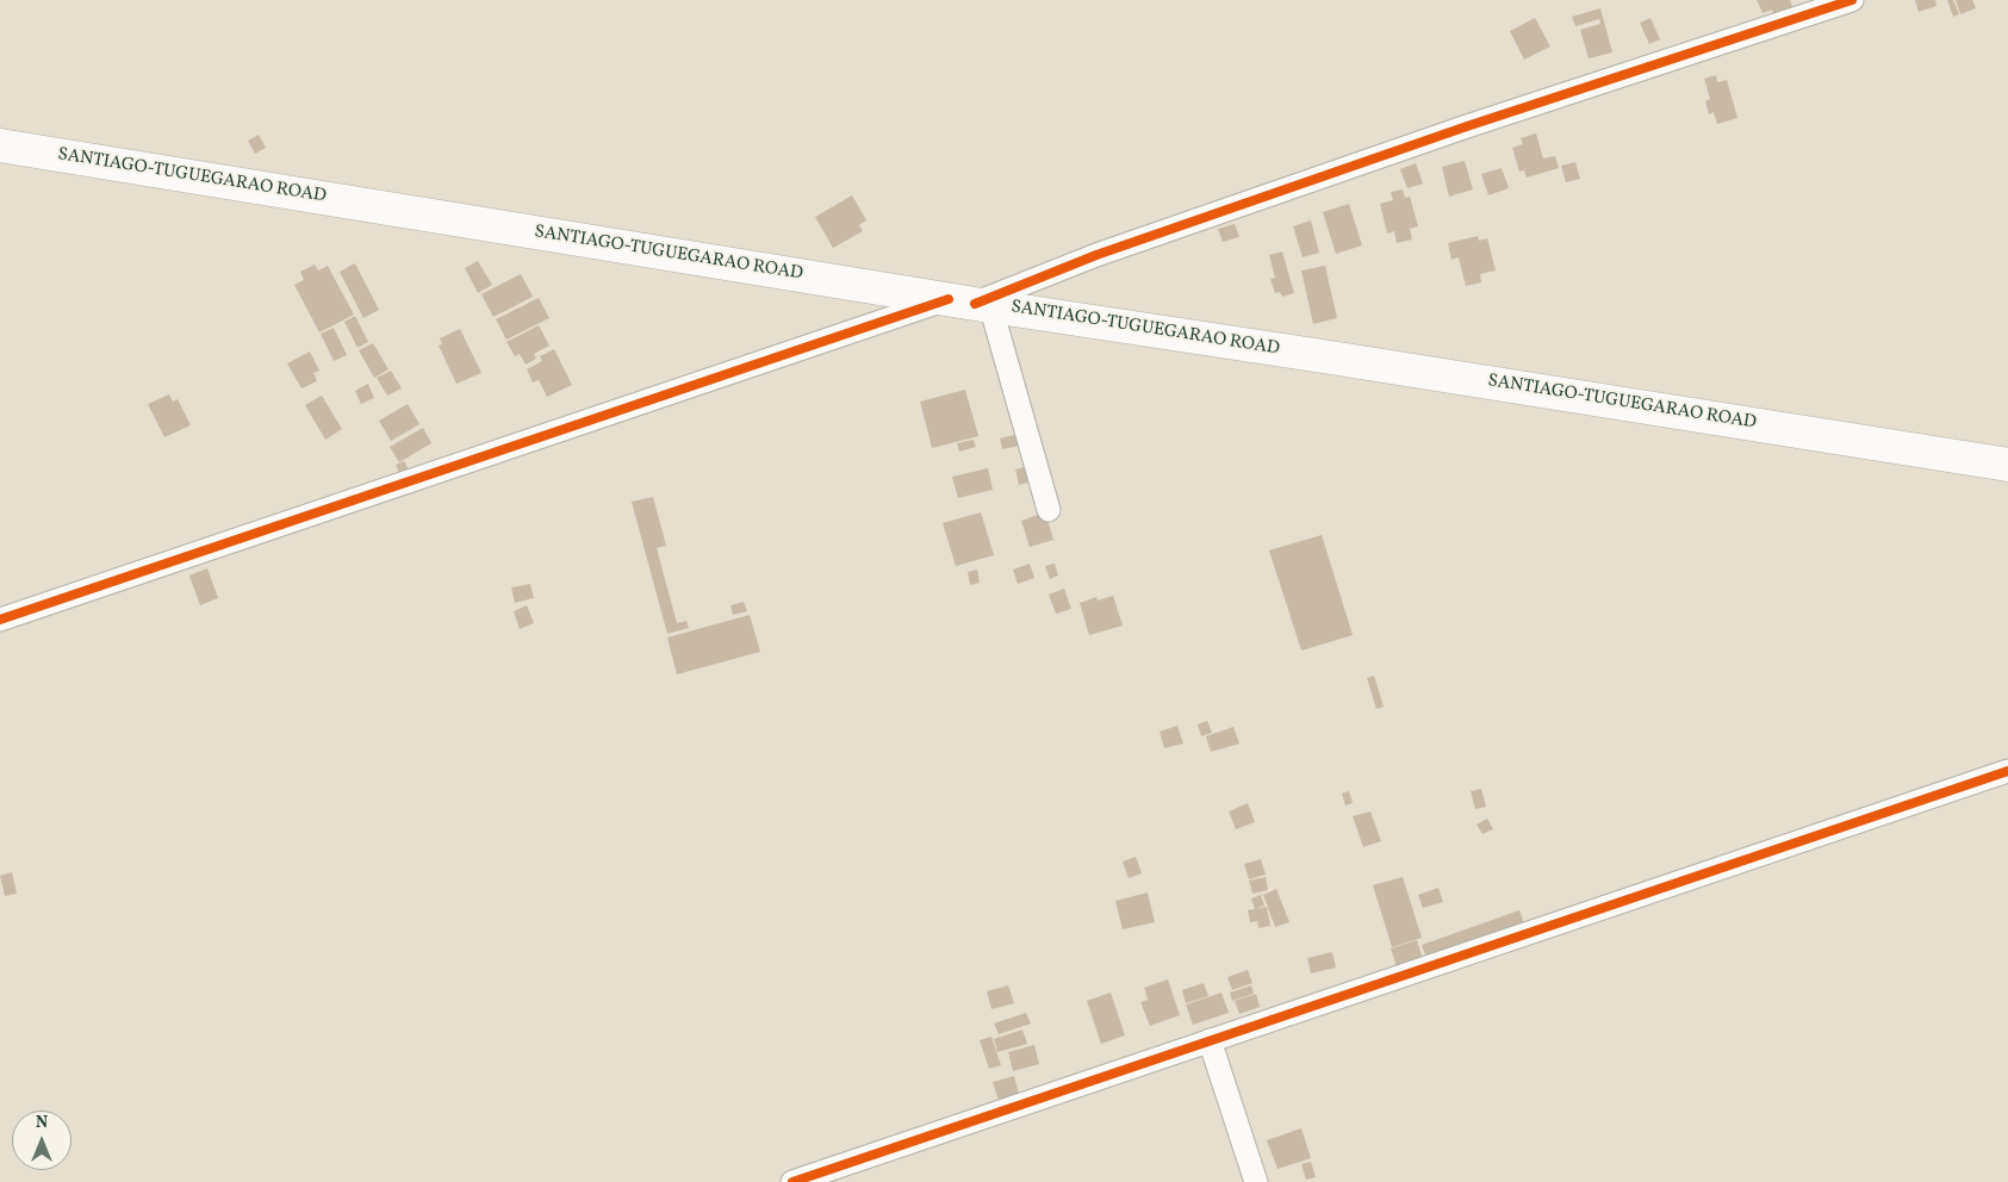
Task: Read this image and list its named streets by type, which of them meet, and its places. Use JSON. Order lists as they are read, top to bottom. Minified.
{"streets":{"highway":["SANTIAGO-TUGUEGARAO ROAD"]},"north":"top"}
